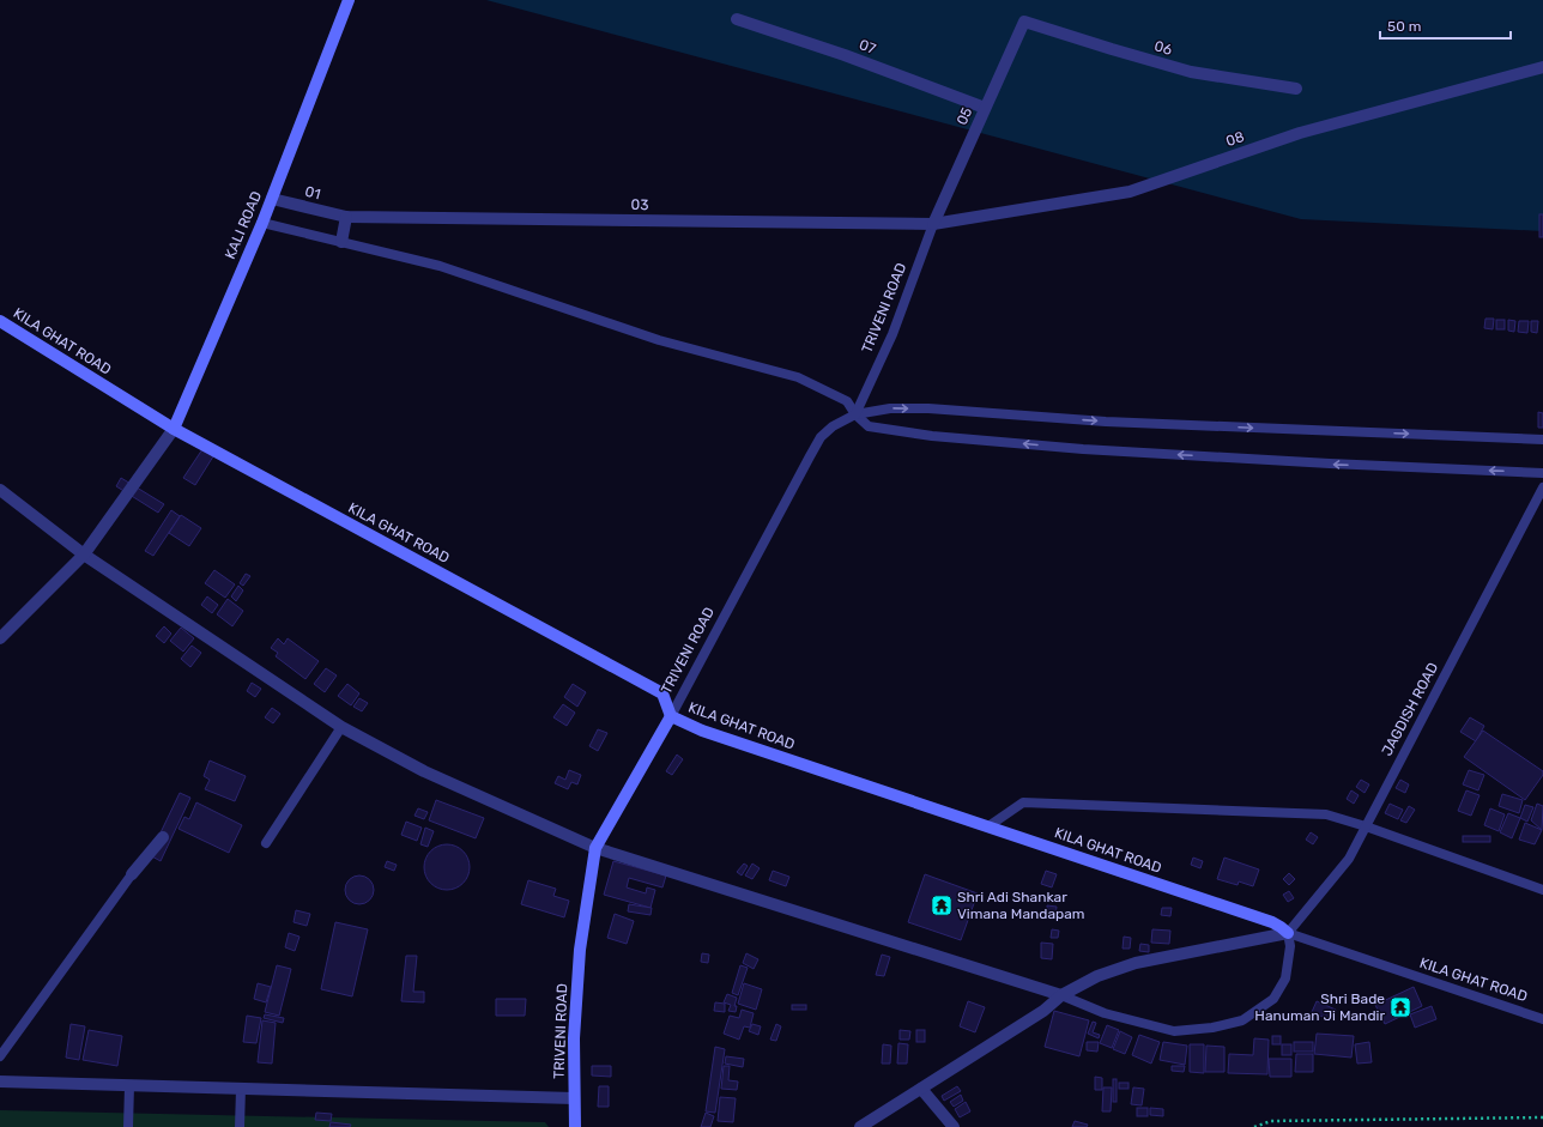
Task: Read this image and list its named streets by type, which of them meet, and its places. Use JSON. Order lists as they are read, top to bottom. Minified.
{"streets":{"main road":["KALI ROAD","TRIVENI ROAD","KILA GHAT ROAD"],"street":["07","06","05","08","01","03"],"lane":["JAGDISH ROAD"]},"crossings":[["07","05"],["06","05"],["05","08"],["05","03"],["05","TRIVENI ROAD"],["08","03"],["08","TRIVENI ROAD"],["01","03"],["01","KALI ROAD"],["03","TRIVENI ROAD"],["KALI ROAD","KILA GHAT ROAD"],["TRIVENI ROAD","KILA GHAT ROAD"],["KILA GHAT ROAD","JAGDISH ROAD"]],"places":{"temple":["Shri Adi Shankar Vimana Mandapam","Shri Bade Hanuman Ji Mandir"]},"scale_bar":"50 m"}
